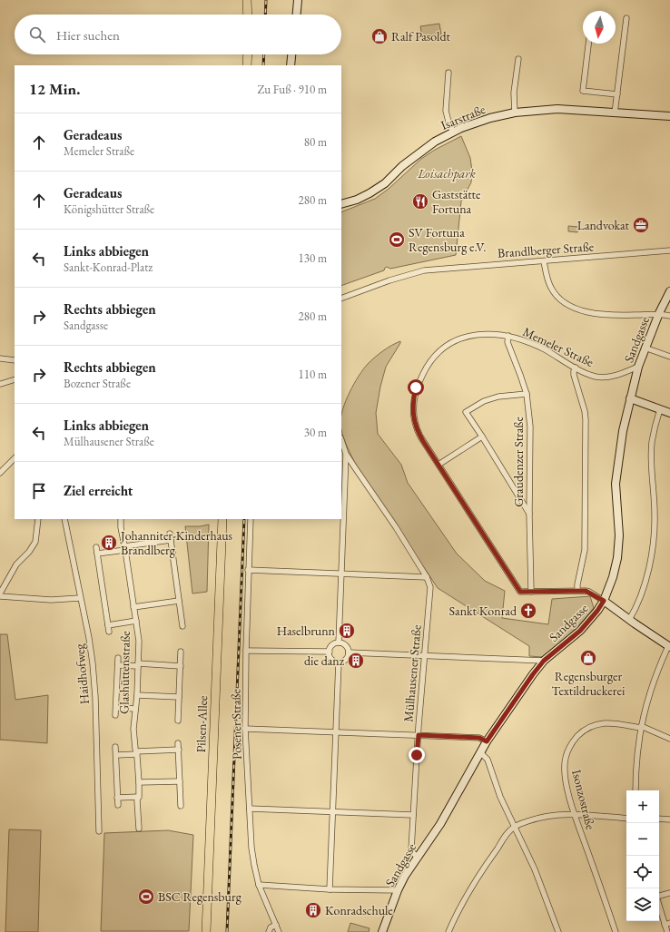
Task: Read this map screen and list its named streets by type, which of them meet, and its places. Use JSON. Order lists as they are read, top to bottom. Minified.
{"streets":{"main road":["Pilsen-Allee"],"street":["Isarstraße","Brandlberger Straße","Sandgasse","Memeler Straße","Graudenzer Straße","Glashüttenstraße","Mülhausener Straße","Haidhofweg","Posener Straße","Isonzostraße"]},"crossings":[["Sandgasse","Memeler Straße"],["Sandgasse","Mülhausener Straße"],["Memeler Straße","Graudenzer Straße"]],"parks":["Loisachpark"],"places":{"shop":["Ralf Pasoldt","Regensburger Textildruckerei"],"restaurant":["Gaststätte Fortuna"],"office":["Landvokat"],"sports":["SV Fortuna Regensburg e.V.","BSC Regensburg"],"building":["Johanniter-Kinderhaus Brandlberg","Haselbrunn","die danz","Konradschule"],"church":["Sankt Konrad"]},"north":"bottom","page":{"search":"Hier suchen","heading":["12 Min.","Zu Fuß · 910 m"],"list":[["Geradeaus","Memeler Straße","80 m"],["Geradeaus","Königshütter Straße","280 m"],["Links abbiegen","Sankt-Konrad-Platz","130 m"],["Rechts abbiegen","Sandgasse","280 m"],["Rechts abbiegen","Bozener Straße","110 m"],["Links abbiegen","Mülhausener Straße","30 m"],"Ziel erreicht"],"map_buttons":["+","−"]}}
